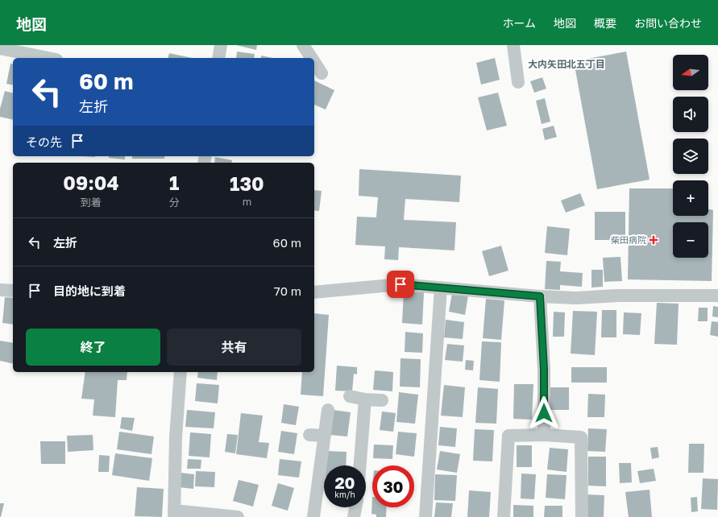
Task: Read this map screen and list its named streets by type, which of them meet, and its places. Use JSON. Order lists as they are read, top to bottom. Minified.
{"districts":["大内矢田北五丁目"],"places":{"health":["柴田病院"]},"north":"left","page":{"header":"地図","nav":["ホーム","地図","概要","お問い合わせ"],"map_buttons":["+","−"],"turn":["60 m","左折"],"then":"その先","eta":["09:04","到着","1","分","130","m"],"list":[{"name":"左折","value":"60 m"},{"name":"目的地に到着","value":"70 m"}],"buttons":["終了","共有"],"speed":"20 km/h","limit":"30"}}
